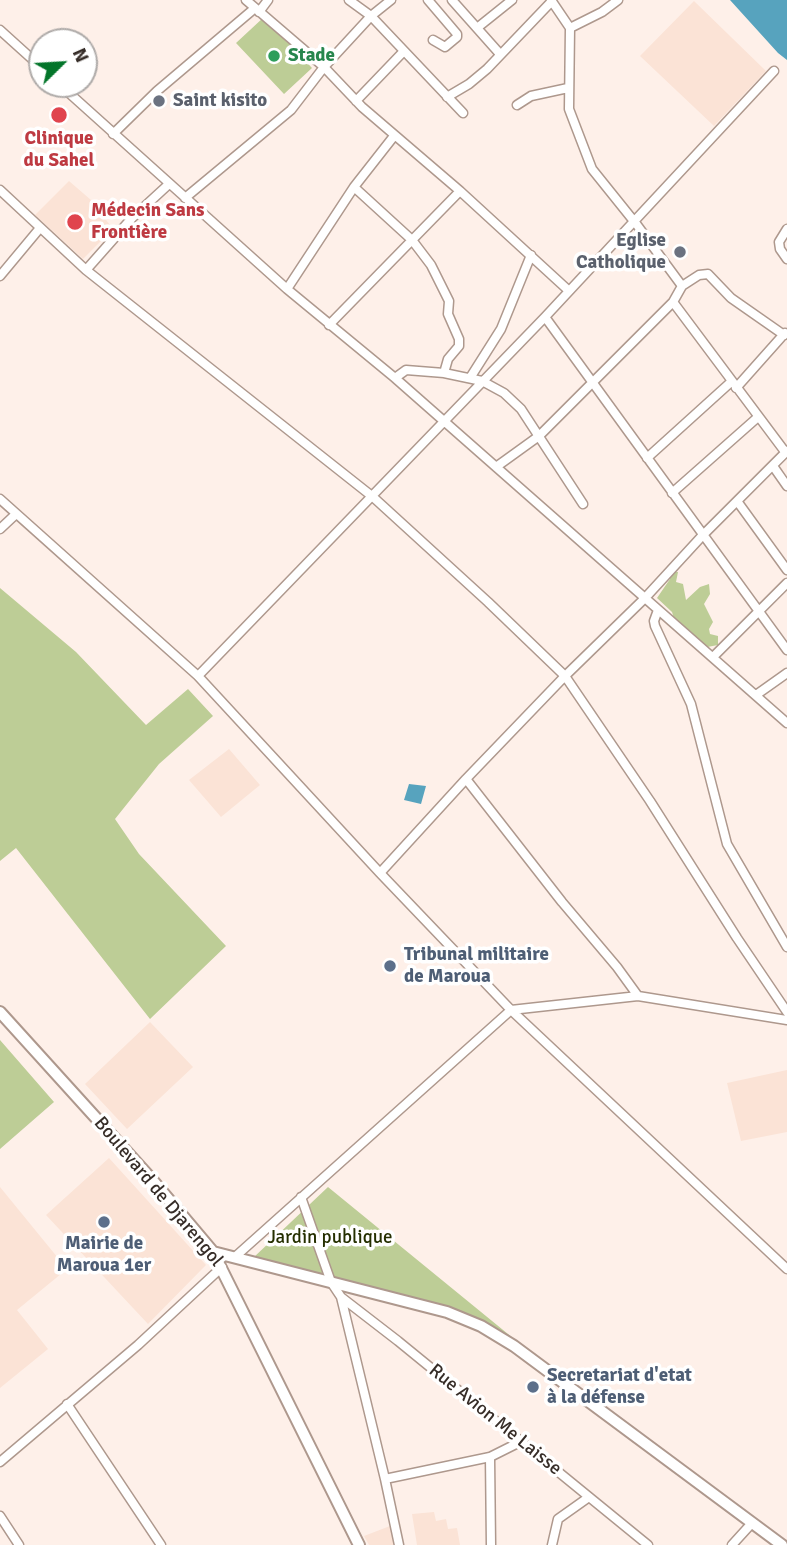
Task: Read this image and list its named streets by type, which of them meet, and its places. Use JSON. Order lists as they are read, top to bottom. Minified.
{"streets":{"main road":["Boulevard de Djarengol"],"street":["Rue Avion Me Laisse"]},"parks":["Jardin publique"],"places":["Stade","Saint kisito","Clinique du Sahel","Médecin Sans Frontière","Eglise Catholique","Tribunal militaire de Maroua","Mairie de Maroua 1er","Secretariat d'etat à la défense"],"north":"top right"}
